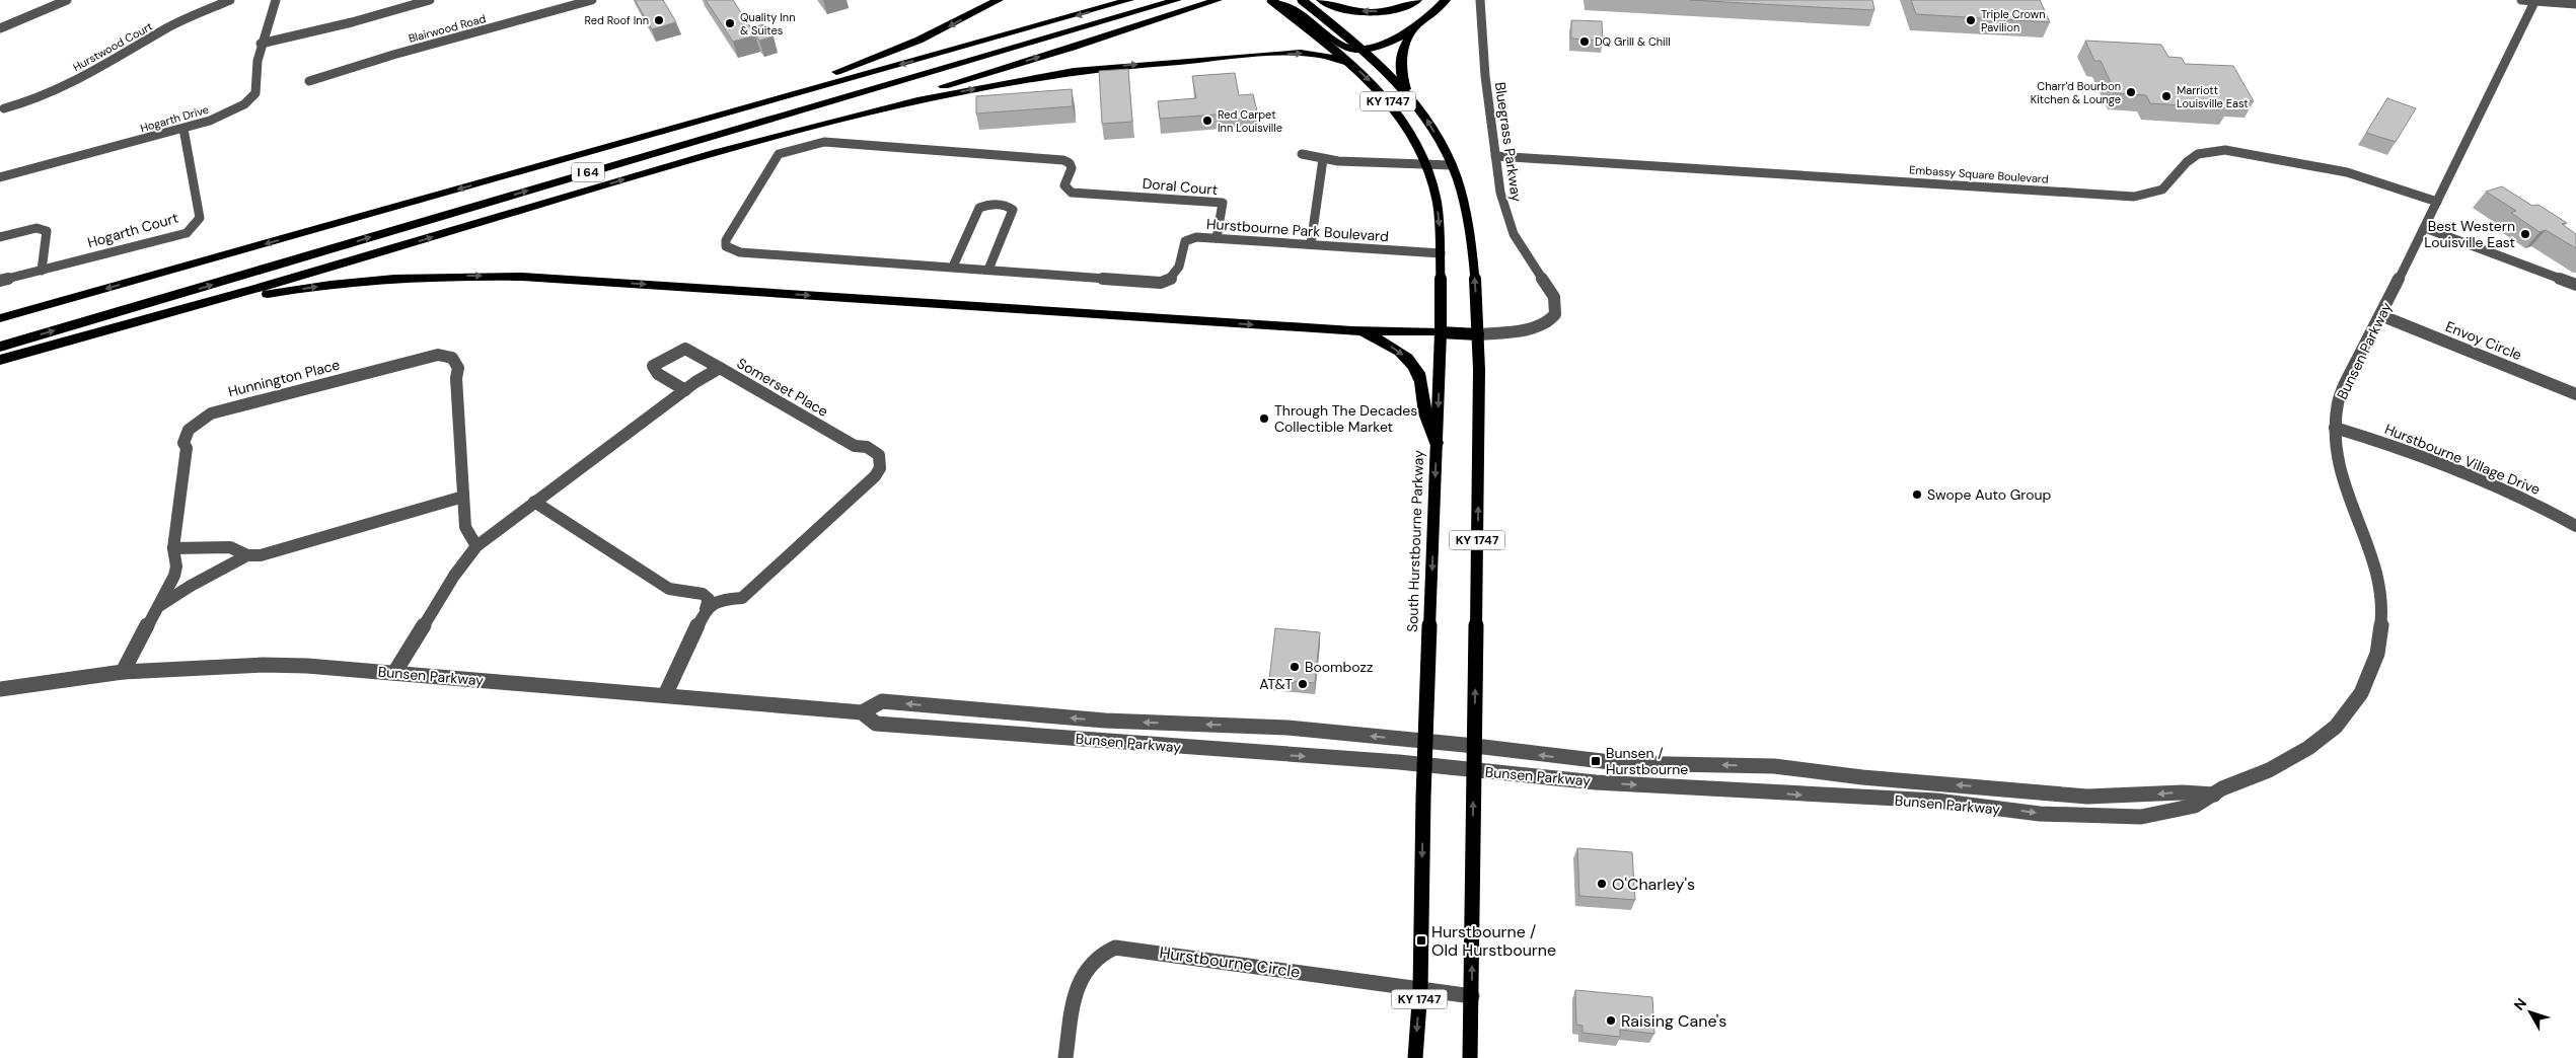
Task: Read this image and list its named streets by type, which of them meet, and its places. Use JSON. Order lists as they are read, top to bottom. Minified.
{"streets":{"highway":["I 64"],"main road":["KY 1747","South Hurstbourne Parkway"],"street":["Blairwood Road","Hurstwood Court","Hogarth Drive","Bluegrass Parkway","Embassy Square Boulevard","Doral Court","Hogarth Court","Hurstbourne Park Boulevard","Envoy Circle","Bunsen Parkway","Hunnington Place","Somerset Place","Hurstbourne Village Drive","Hurstbourne Circle"]},"crossings":[["KY 1747","Bluegrass Parkway"],["KY 1747","Bunsen Parkway"],["KY 1747","Hurstbourne Circle"],["Hogarth Drive","Hogarth Court"],["Bluegrass Parkway","Embassy Square Boulevard"],["Embassy Square Boulevard","Bunsen Parkway"],["Doral Court","Hurstbourne Park Boulevard"],["Hurstbourne Park Boulevard","South Hurstbourne Parkway"],["Envoy Circle","Bunsen Parkway"],["Bunsen Parkway","Hunnington Place"],["Bunsen Parkway","Somerset Place"],["Bunsen Parkway","Hurstbourne Village Drive"],["Bunsen Parkway","South Hurstbourne Parkway"],["Hunnington Place","Somerset Place"],["South Hurstbourne Parkway","Hurstbourne Circle"]],"places":{"other":["Red Roof Inn","Triple Crown Pavilion","Quality Inn & Suites","DQ Grill & Chill","Charr'd Bourbon Kitchen & Lounge","Marriott Louisville East","Red Carpet Inn Louisville","Best Western Louisville East","Through The Decades Collectible Market","Swope Auto Group","Boombozz","AT&T","O'Charley's","Raising Cane's"],"transit":["Bunsen / Hurstbourne","Hurstbourne / Old Hurstbourne"]},"north":"top left"}
